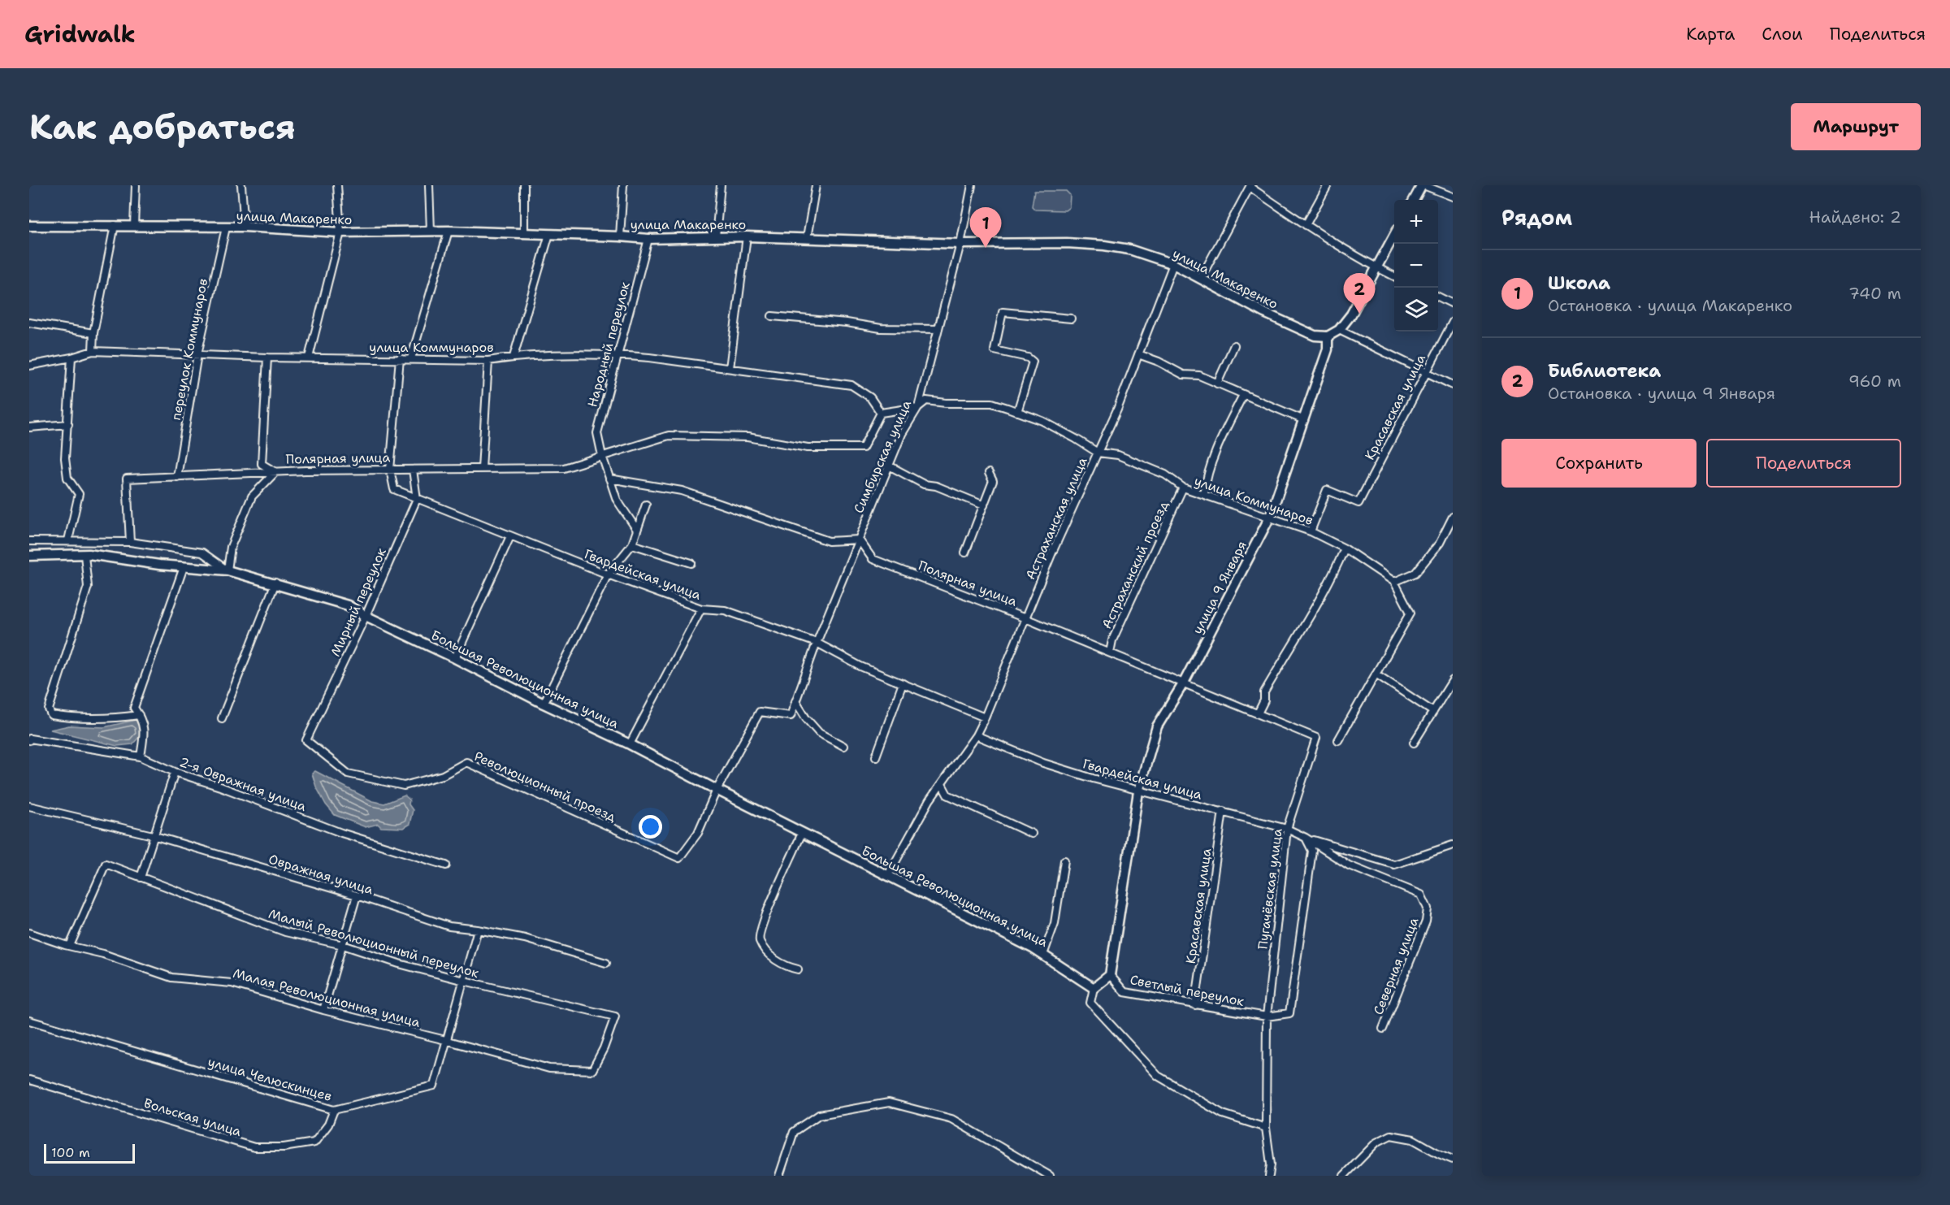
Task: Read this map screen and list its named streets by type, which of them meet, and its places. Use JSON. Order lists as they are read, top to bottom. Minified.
{"streets":{"street":["улица Макаренко","Народный переулок","улица Коммунаров","переулок Коммунаров","Красавская улица","Симбирская улица","Полярная улица","Астраханская улица","Астраханский проезд","Гвардейская улица","улица 9 Января","Мирный переулок","Большая Революционная улица","2-я Овражная улица","Революционный проезд","Овражная улица","Пугачёвская улица","Малый Революционный переулок","Северная улица","Светлый переулок","Малая Революционная улица","улица Челюскинцев","Вольская улица"]},"crossings":[["улица Макаренко","Народный переулок"],["улица Макаренко","переулок Коммунаров"],["улица Макаренко","Симбирская улица"],["улица Макаренко","Астраханская улица"],["улица Макаренко","улица 9 Января"],["Народный переулок","улица Коммунаров"],["Народный переулок","Полярная улица"],["улица Коммунаров","переулок Коммунаров"],["улица Коммунаров","Красавская улица"],["улица Коммунаров","Симбирская улица"],["улица Коммунаров","Полярная улица"],["улица Коммунаров","Астраханская улица"],["улица Коммунаров","Астраханский проезд"],["улица Коммунаров","улица 9 Января"],["переулок Коммунаров","Полярная улица"],["Красавская улица","Гвардейская улица"],["Красавская улица","Светлый переулок"],["Симбирская улица","Полярная улица"],["Симбирская улица","Гвардейская улица"],["Симбирская улица","Большая Революционная улица"],["Симбирская улица","Революционный проезд"],["Полярная улица","Астраханская улица"],["Полярная улица","Астраханский проезд"],["Полярная улица","Гвардейская улица"],["Полярная улица","улица 9 Января"],["Полярная улица","Большая Революционная улица"],["Полярная улица","Пугачёвская улица"],["Астраханская улица","Гвардейская улица"],["Астраханская улица","Большая Революционная улица"],["Гвардейская улица","улица 9 Января"],["Гвардейская улица","Мирный переулок"],["Гвардейская улица","Пугачёвская улица"],["Гвардейская улица","Северная улица"],["улица 9 Января","Светлый переулок"],["Мирный переулок","Большая Революционная улица"],["Мирный переулок","Революционный проезд"],["Большая Революционная улица","Революционный проезд"],["Овражная улица","улица Челюскинцев"],["Пугачёвская улица","Светлый переулок"],["Малый Революционный переулок","Малая Революционная улица"],["Малый Революционный переулок","улица Челюскинцев"],["Малая Революционная улица","улица Челюскинцев"],["улица Челюскинцев","Вольская улица"]],"scale_bar":"100 m","page":{"header":"Gridwalk","nav":["Карта","Слои","Поделиться"],"buttons":["Маршрут",["Сохранить","Поделиться"]],"title":"Как добраться","heading":["Рядом","Найдено: 2"],"map_buttons":["+","−"],"pins":["1","2"],"list":[{"mark":"1","name":"Школа","note":"Остановка · улица Макаренко","value":"740 m"},{"mark":"2","name":"Библиотека","note":"Остановка · улица 9 Января","value":"960 m"}],"scale":"100 m"}}
